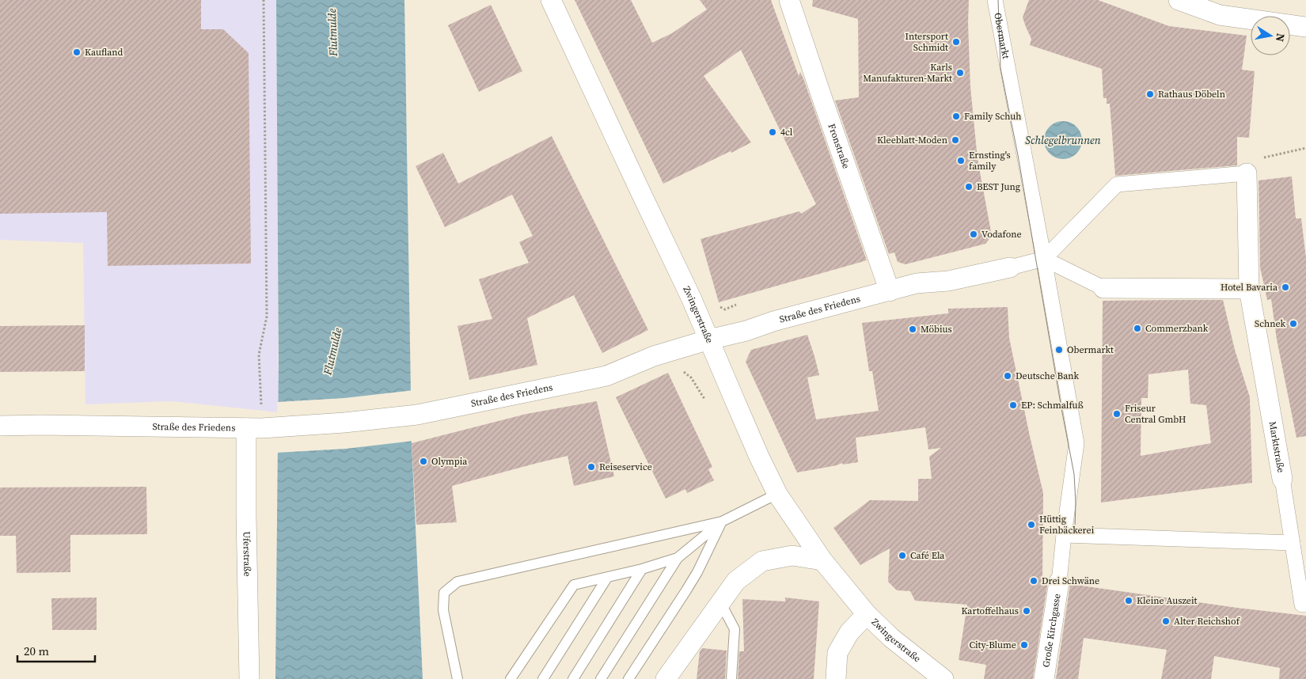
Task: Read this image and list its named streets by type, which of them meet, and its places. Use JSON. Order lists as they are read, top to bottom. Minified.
{"streets":{"street":["Obermarkt","Fronstraße","Straße des Friedens","Zwingerstraße","Marktstraße","Uferstraße","Große Kirchgasse"]},"crossings":[["Obermarkt","Große Kirchgasse"],["Fronstraße","Straße des Friedens"],["Straße des Friedens","Zwingerstraße"],["Straße des Friedens","Uferstraße"]],"water":["Flutmulde","Schlegelbrunnen"],"places":["Intersport Schmidt","Kaufland","Karls Manufakturen-Markt","Rathaus Döbeln","Family Schuh","4cl","Kleeblatt-Moden","Ernsting's family","BEST Jung","Vodafone","Hotel Bavaria","Schnek","Commerzbank","Möbius","Obermarkt","Deutsche Bank","EP: Schmalfuß","Friseur Central GmbH","Olympia","Reiseservice","Hüttig Feinbäckerei","Café Ela","Drei Schwäne","Kleine Auszeit","Kartoffelhaus","Alter Reichshof","City-Blume"],"scale_bar":"20 m","north":"right"}
